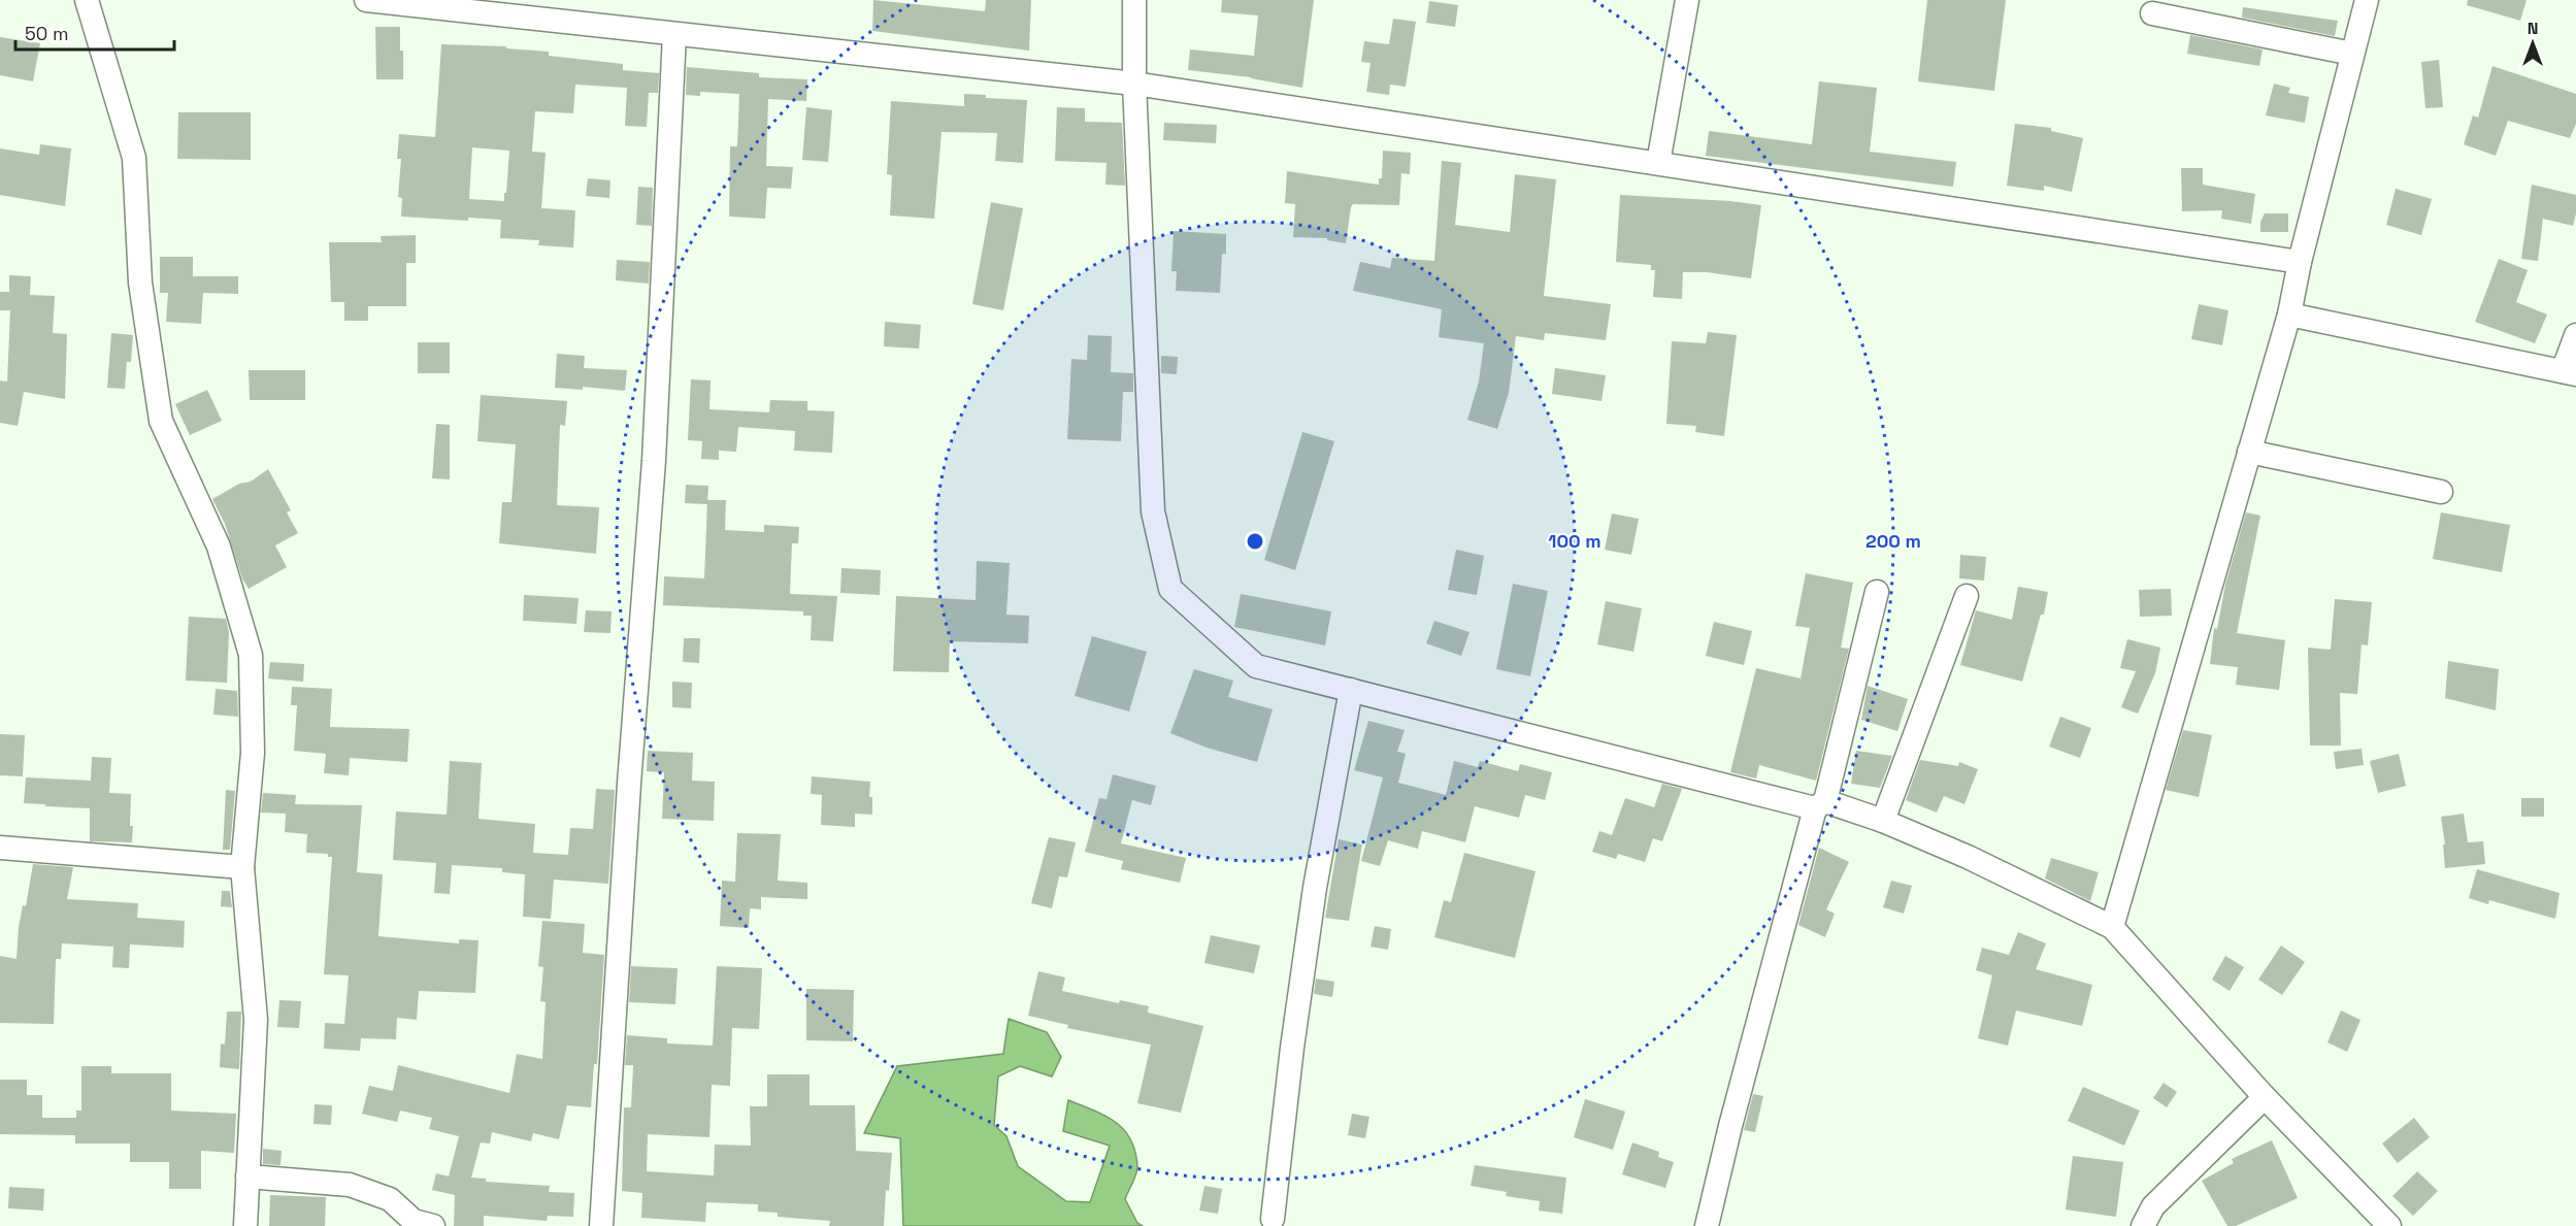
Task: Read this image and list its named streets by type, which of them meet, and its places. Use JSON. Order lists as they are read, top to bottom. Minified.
{"scale_bar":"50 m","north":"top","rings":["100 m","200 m"]}
